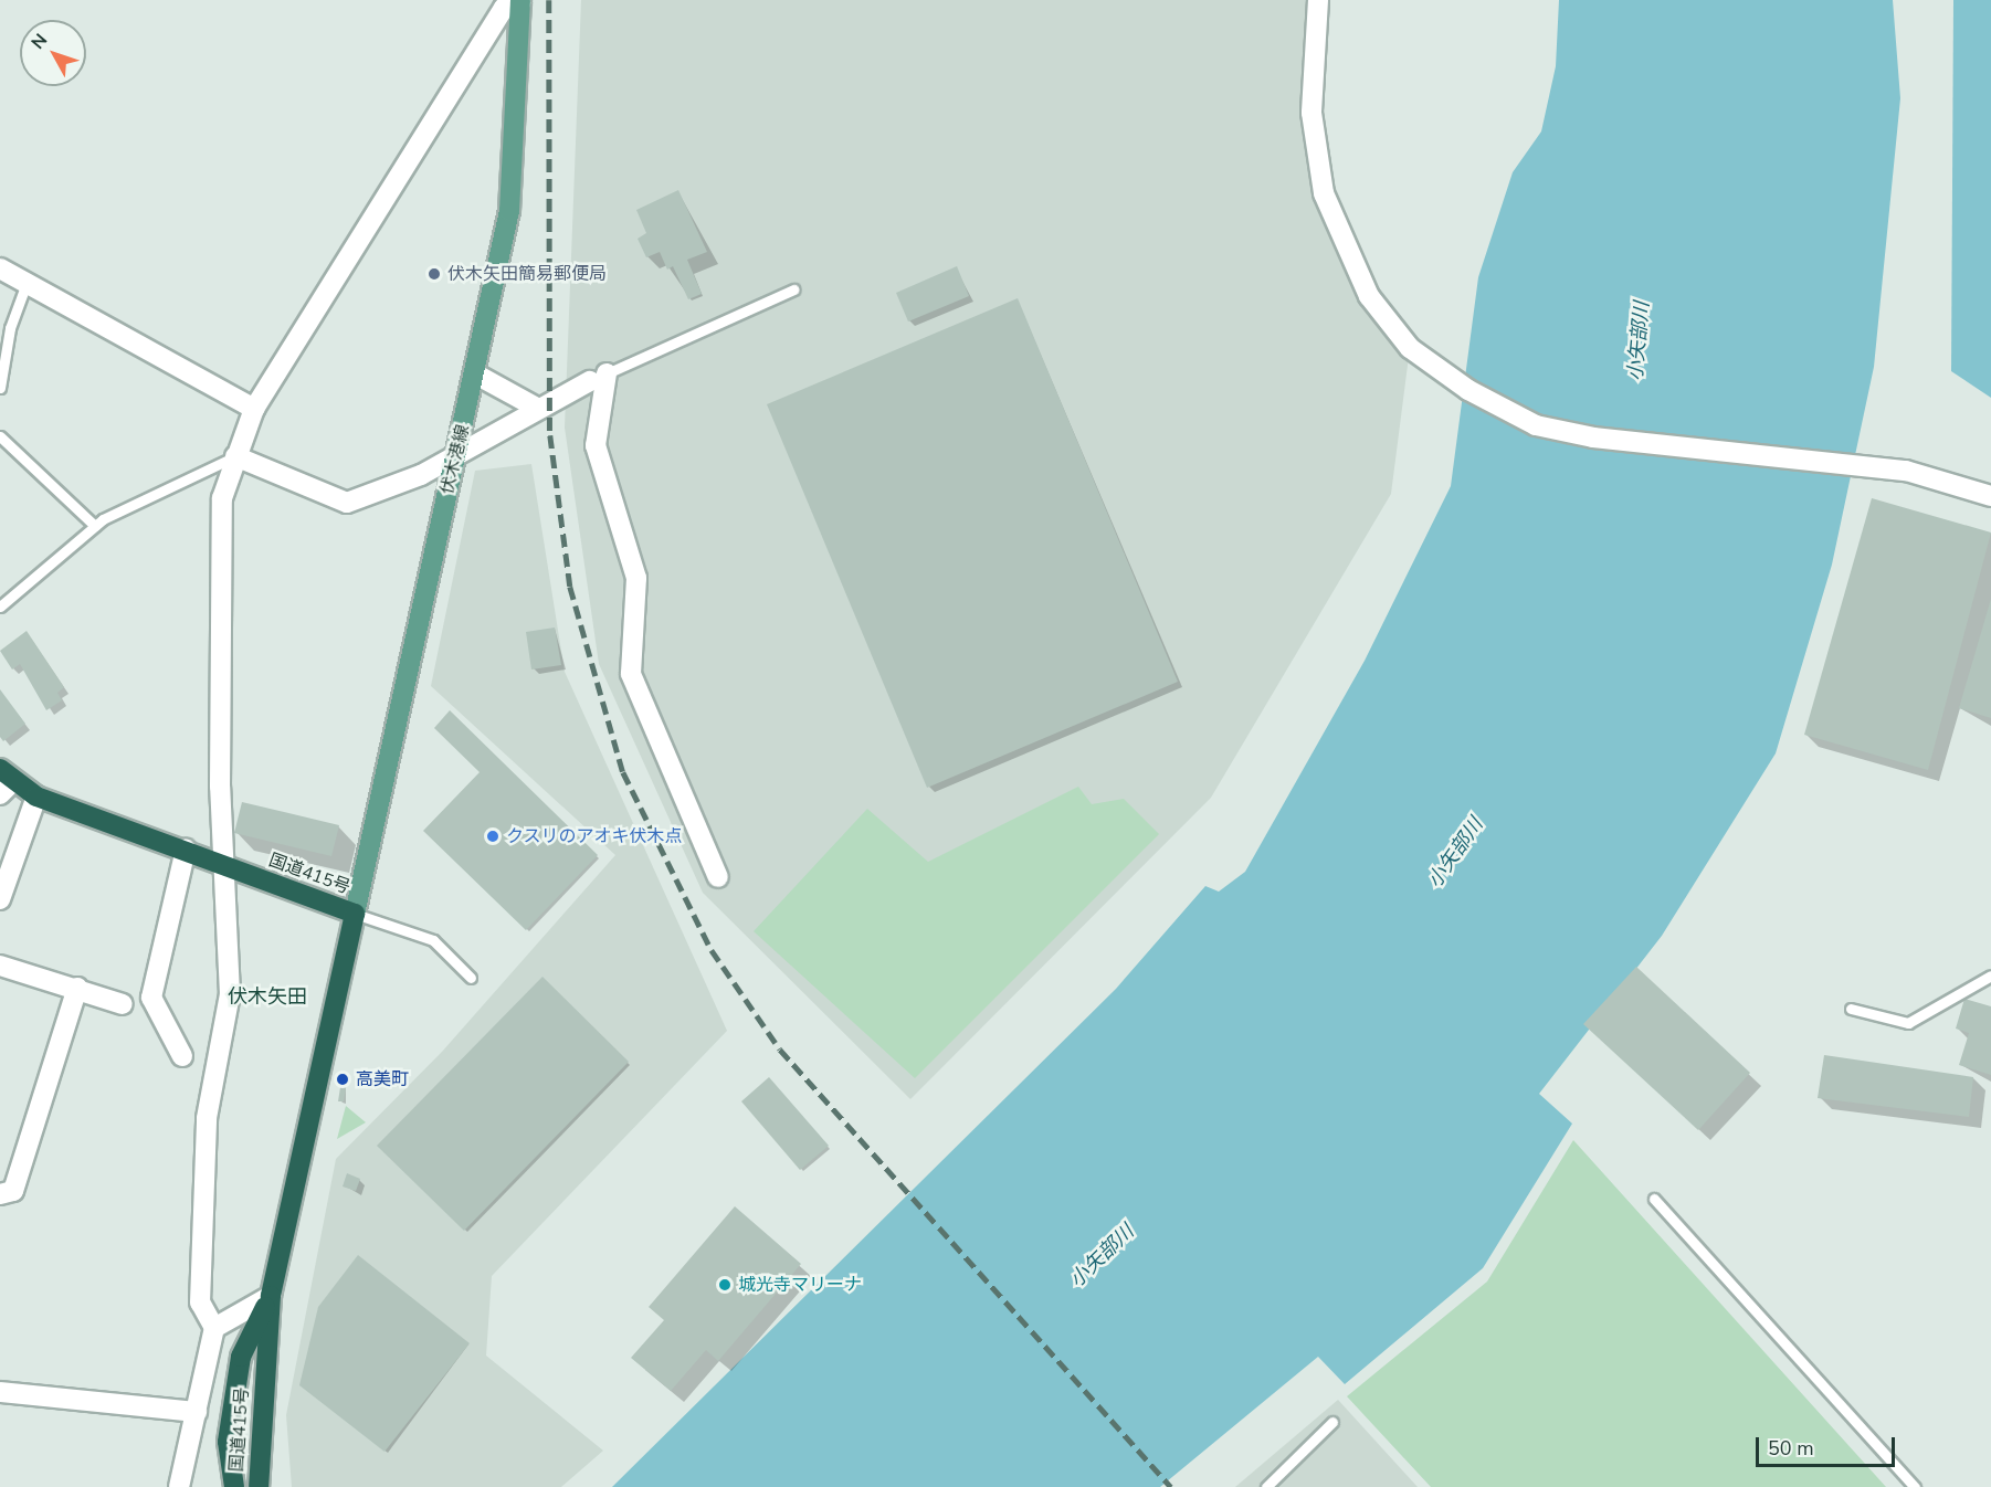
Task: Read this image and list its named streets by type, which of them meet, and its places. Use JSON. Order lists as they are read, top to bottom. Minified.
{"streets":{"highway":["国道415号"],"main road":["伏木港線"]},"crossings":[["伏木港線","国道415号"]],"districts":["伏木矢田"],"water":["小矢部川"],"places":["伏木矢田簡易郵便局","クスリのアオキ伏木点","高美町","城光寺マリーナ"],"scale_bar":"50 m","north":"top left"}
